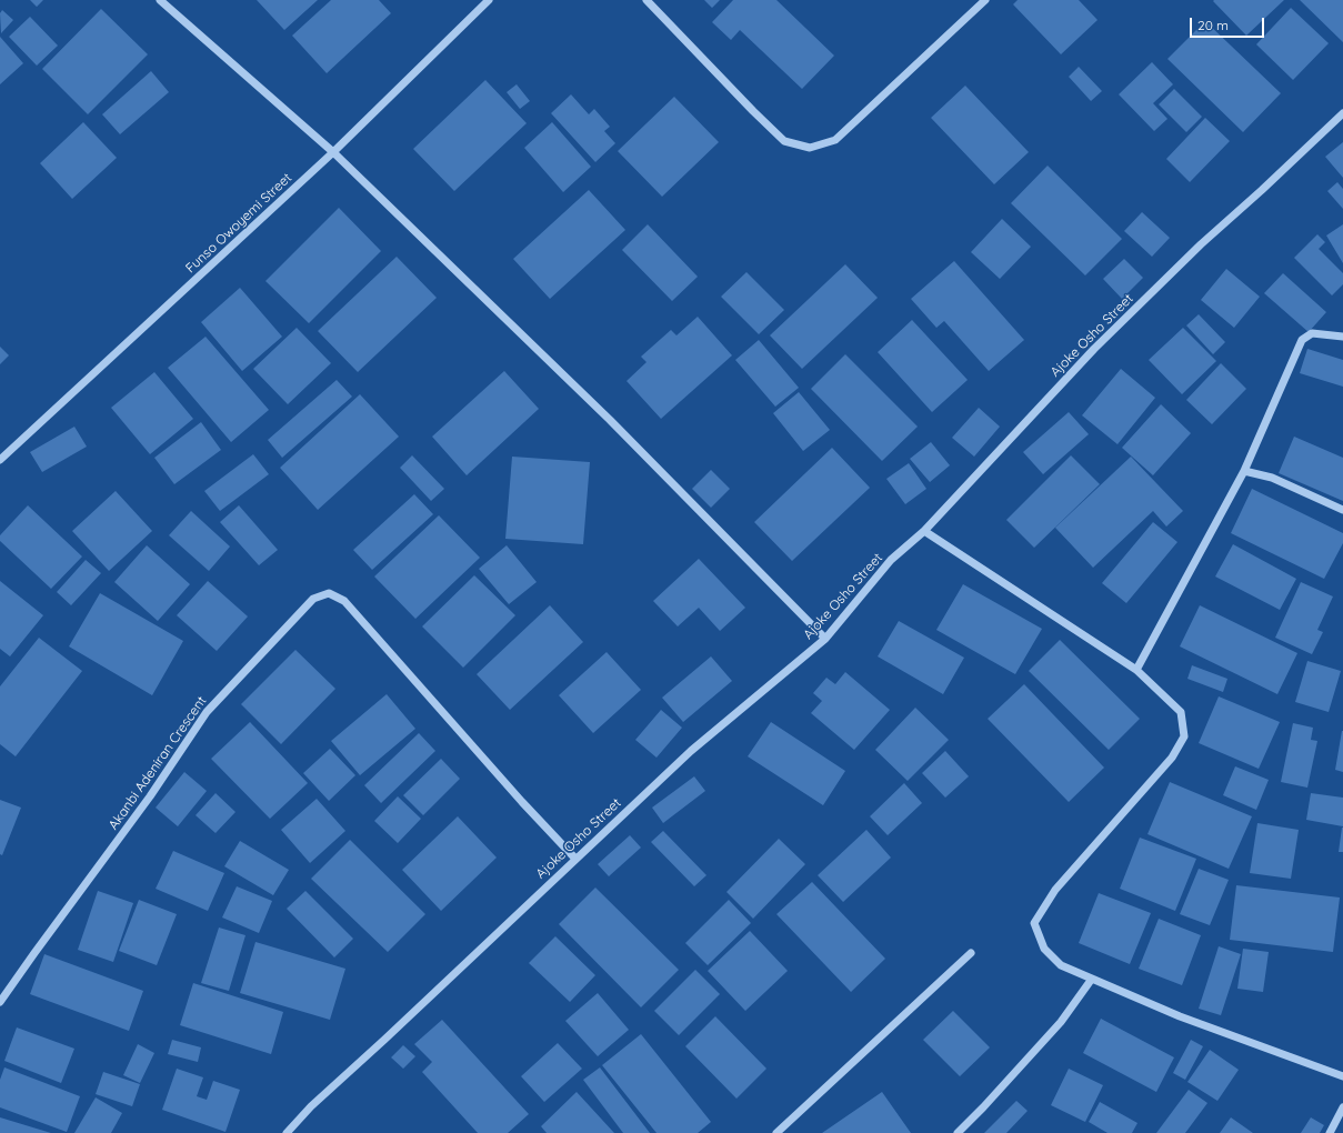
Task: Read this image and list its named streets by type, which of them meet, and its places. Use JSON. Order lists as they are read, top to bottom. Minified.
{"streets":{"street":["Funso Owoyemi Street","Ajoke Osho Street","Akanbi Adeniran Crescent"]},"crossings":[["Ajoke Osho Street","Akanbi Adeniran Crescent"]],"scale_bar":"20 m"}
